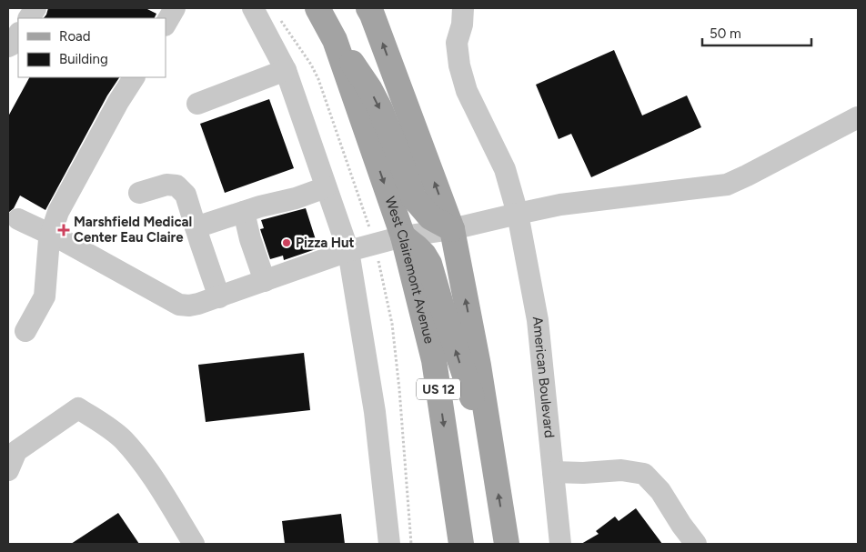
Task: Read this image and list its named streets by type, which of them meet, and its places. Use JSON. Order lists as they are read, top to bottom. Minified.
{"streets":{"main road":["West Clairemont Avenue","US 12"],"street":["American Boulevard"]},"places":{"health":["Marshfield Medical Center Eau Claire"],"other":["Pizza Hut"]},"legend":["Road","Building"],"scale_bar":"50 m"}
